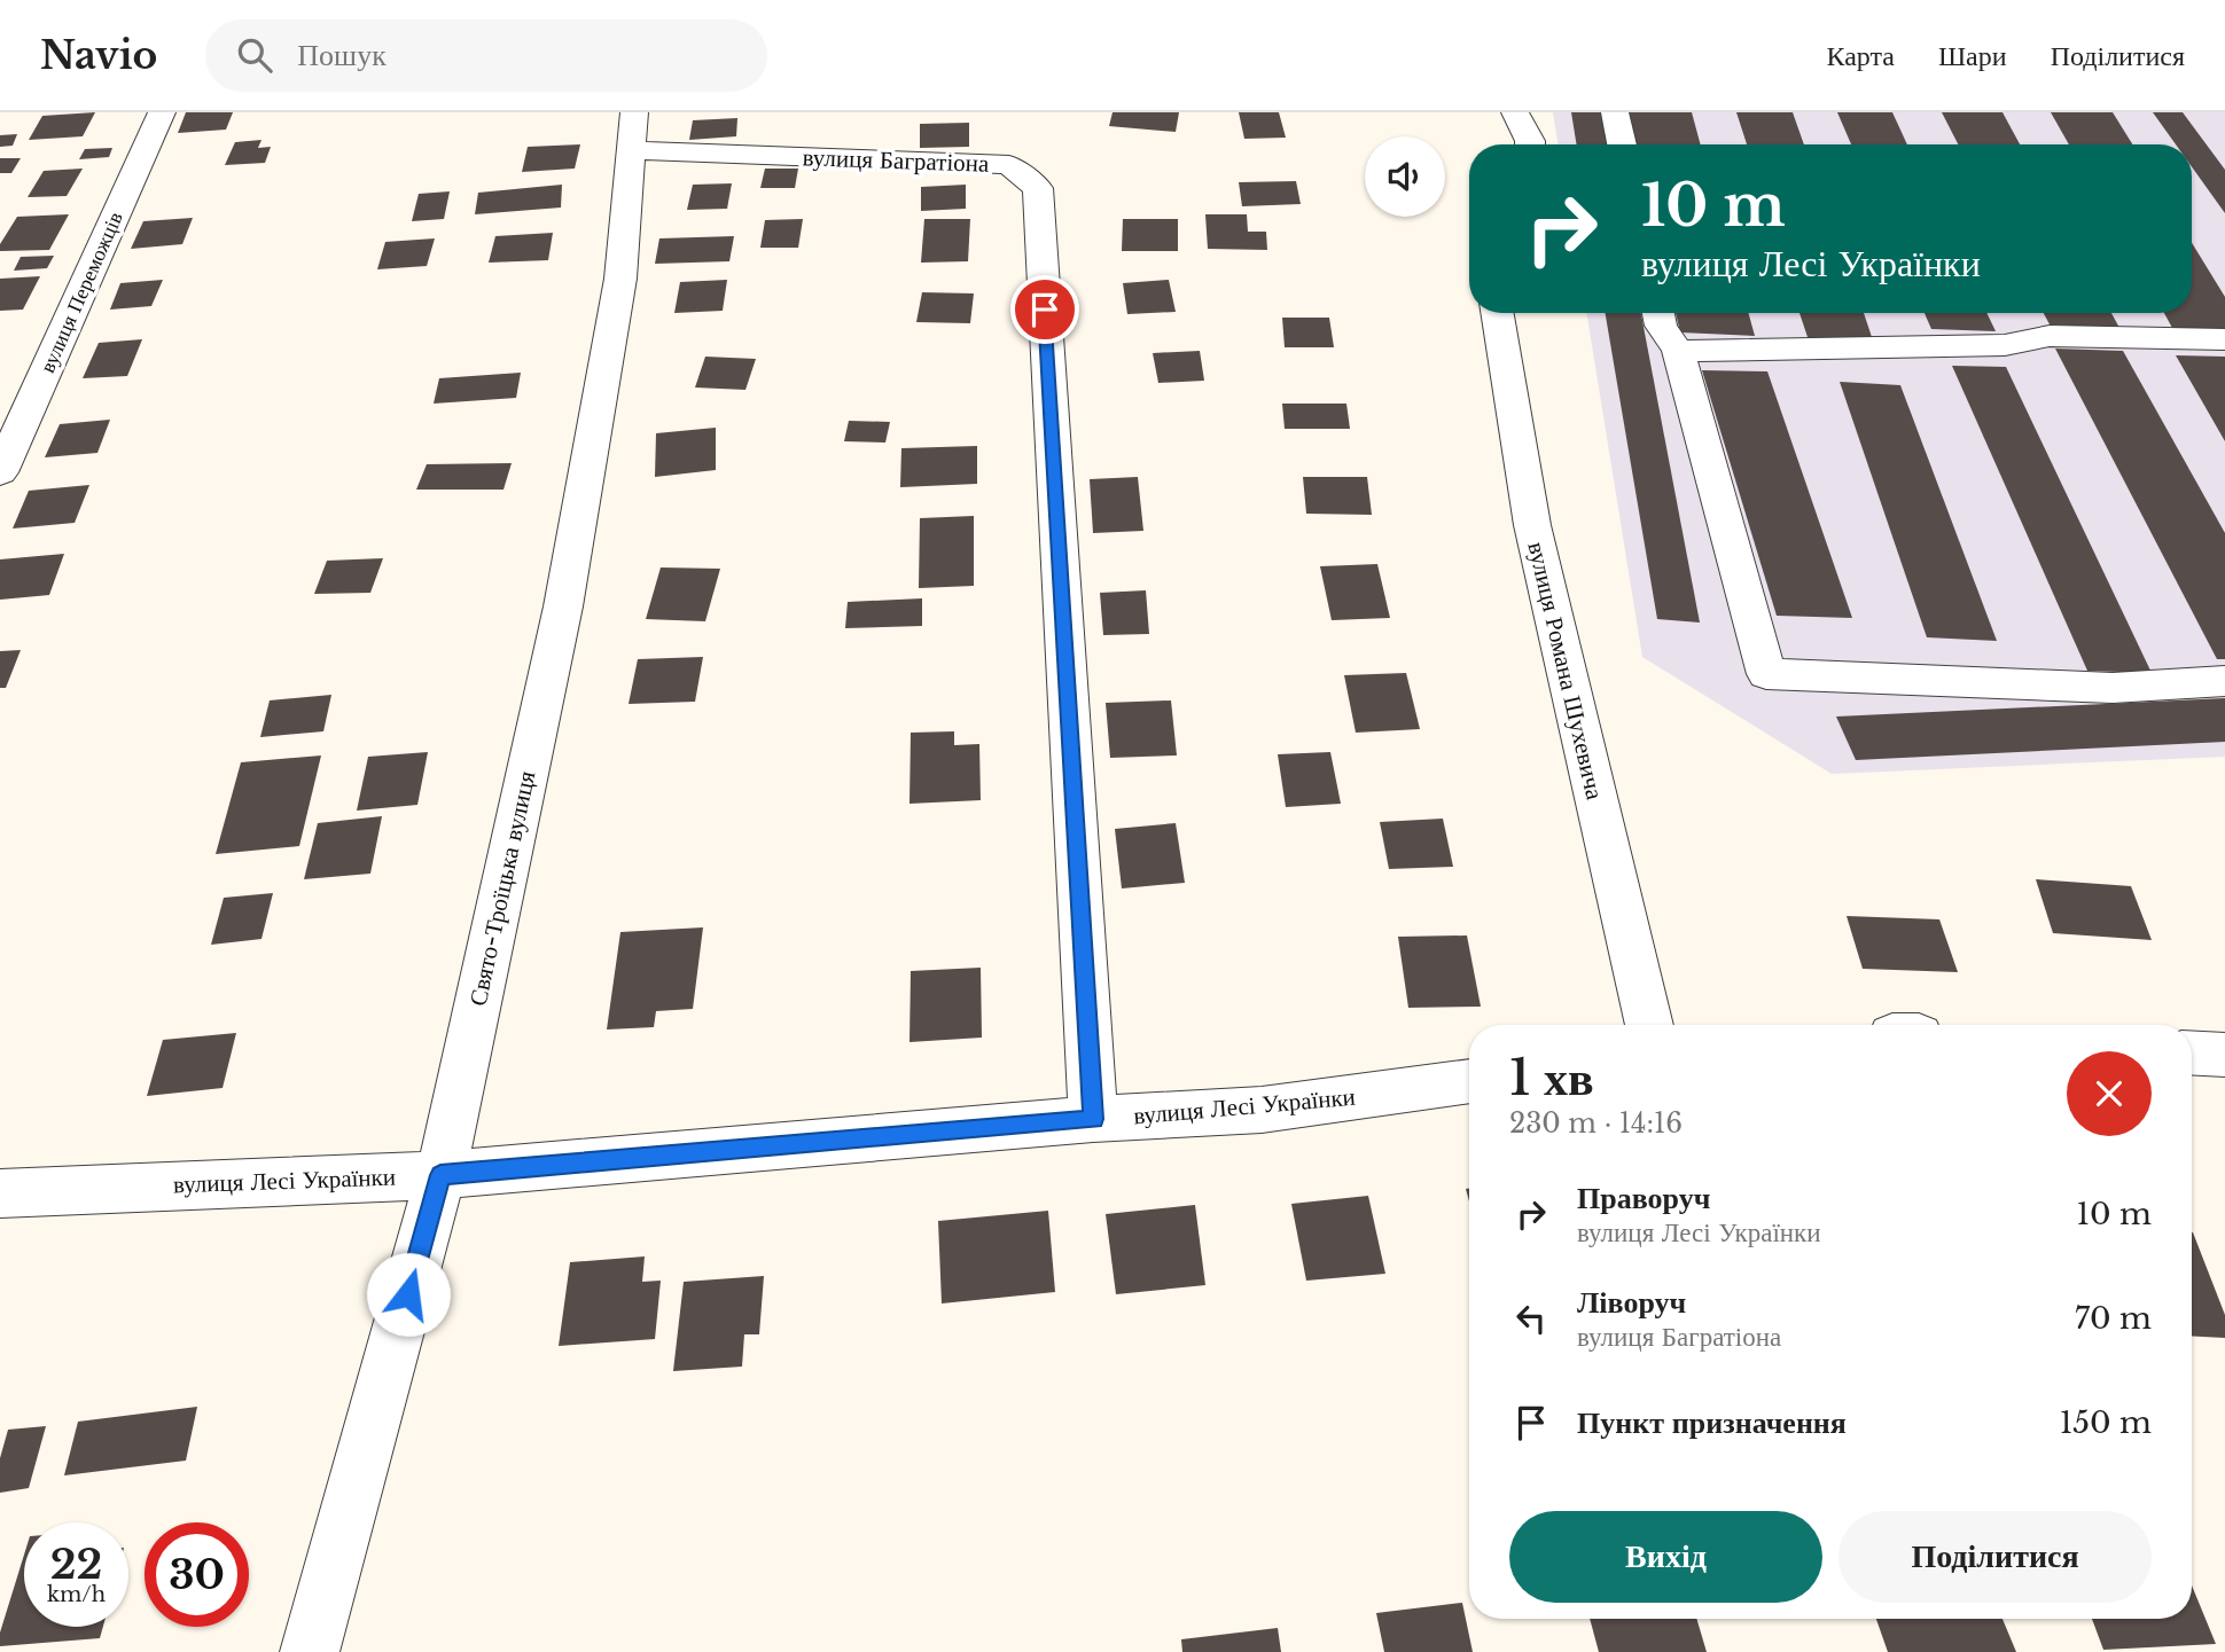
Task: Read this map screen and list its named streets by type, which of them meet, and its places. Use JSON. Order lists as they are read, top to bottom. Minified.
{"streets":{"street":["вулиця Багратіона","вулиця Переможців","вулиця Романа Шухевича","Свято-Троїцька вулиця","вулиця Лесі Українки"]},"crossings":[["вулиця Багратіона","Свято-Троїцька вулиця"],["вулиця Багратіона","вулиця Лесі Українки"],["Свято-Троїцька вулиця","вулиця Лесі Українки"]],"page":{"header":"Navio","search":"Пошук","nav":["Карта","Шари","Поділитися"],"turn":["10 m","вулиця Лесі Українки"],"heading":["1 хв","230 m · 14:16"],"list":[{"name":"Праворуч","note":"вулиця Лесі Українки","value":"10 m"},{"name":"Ліворуч","note":"вулиця Багратіона","value":"70 m"},{"name":"Пункт призначення","value":"150 m"}],"buttons":["Вихід","Поділитися"],"speed":"22 km/h","limit":"30"}}
